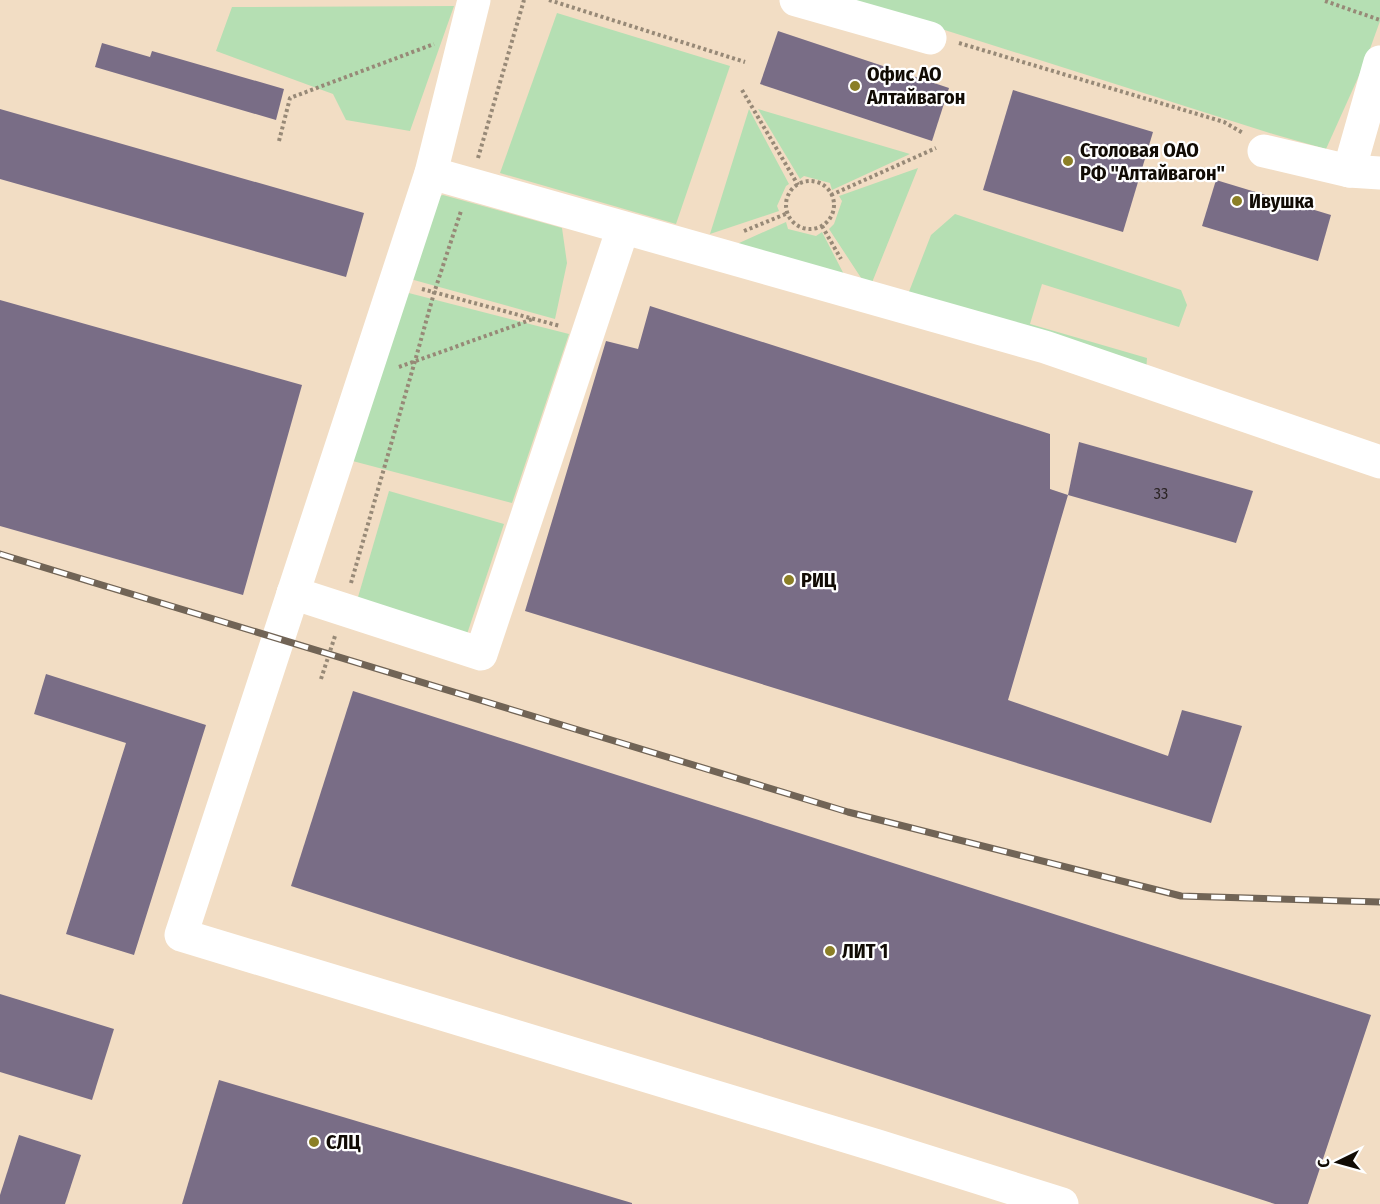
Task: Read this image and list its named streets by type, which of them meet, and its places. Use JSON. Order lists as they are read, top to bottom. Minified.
{"places":["Офис АО Алтайвагон","Столовая ОАО РФ \"Алтайвагон\"","Ивушка","РИЦ","ЛИТ 1","СЛЦ"],"house_numbers":["33"],"north":"left"}
